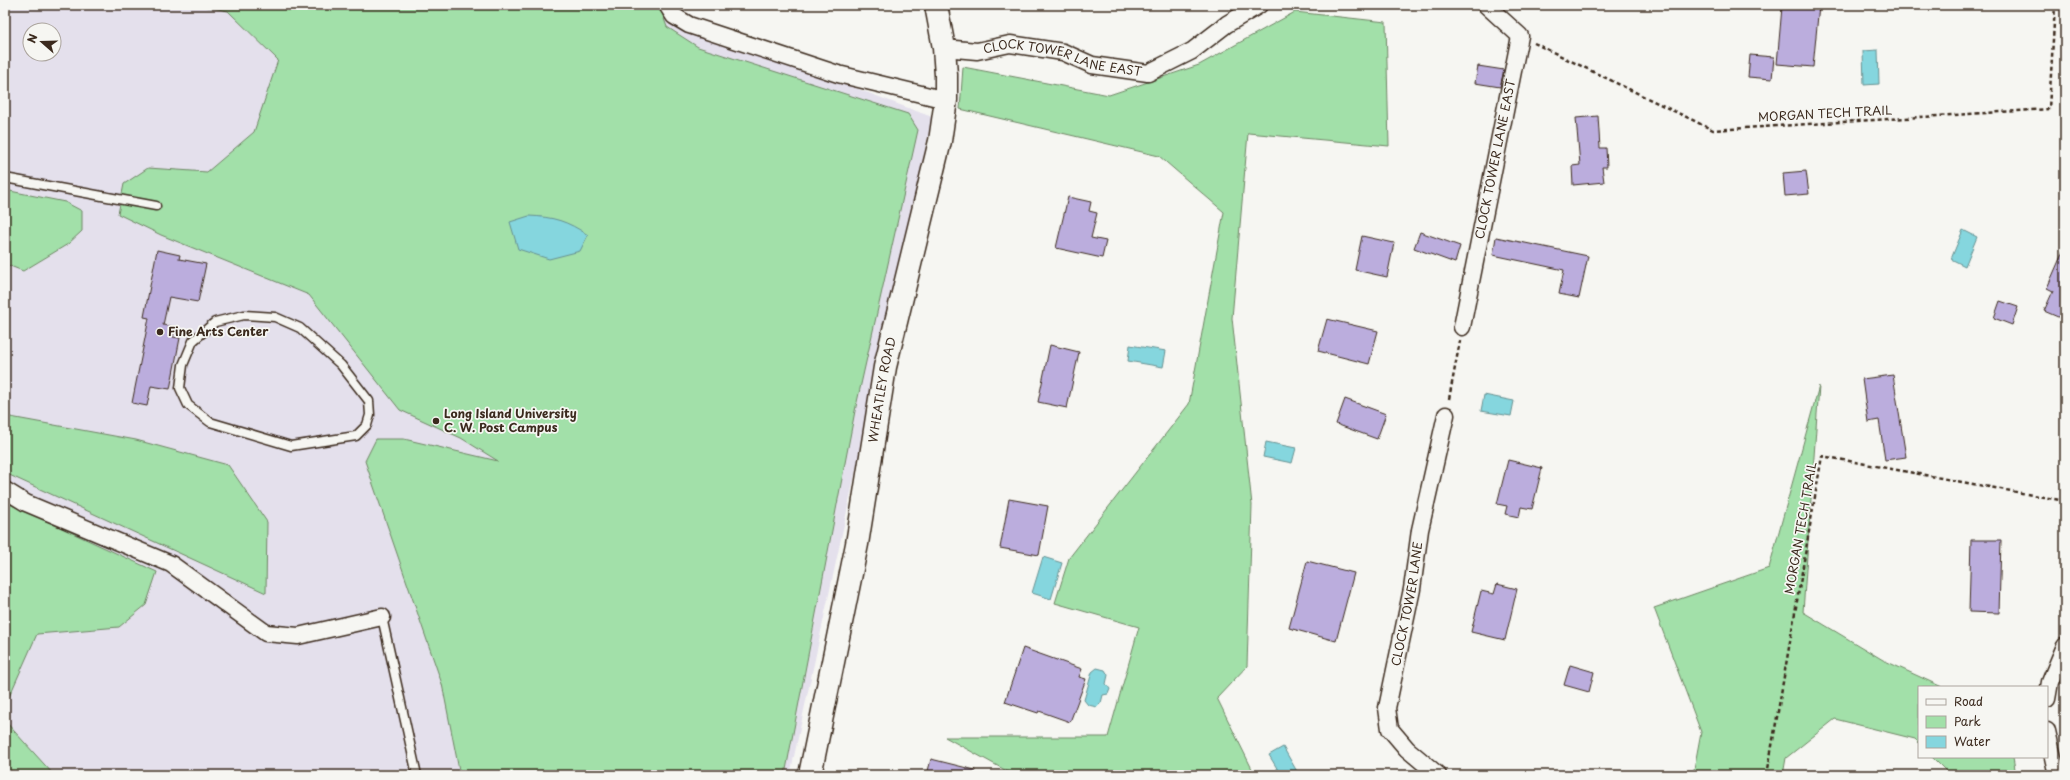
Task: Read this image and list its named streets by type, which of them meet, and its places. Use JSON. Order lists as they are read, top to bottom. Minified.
{"streets":{"main road":["WHEATLEY ROAD"],"street":["CLOCK TOWER LANE EAST","CLOCK TOWER LANE"],"path":["MORGAN TECH TRAIL"]},"crossings":[["CLOCK TOWER LANE EAST","MORGAN TECH TRAIL"],["CLOCK TOWER LANE EAST","WHEATLEY ROAD"]],"places":["Fine Arts Center","Long Island University C. W. Post Campus"],"legend":["Road","Park","Water"],"north":"left"}
